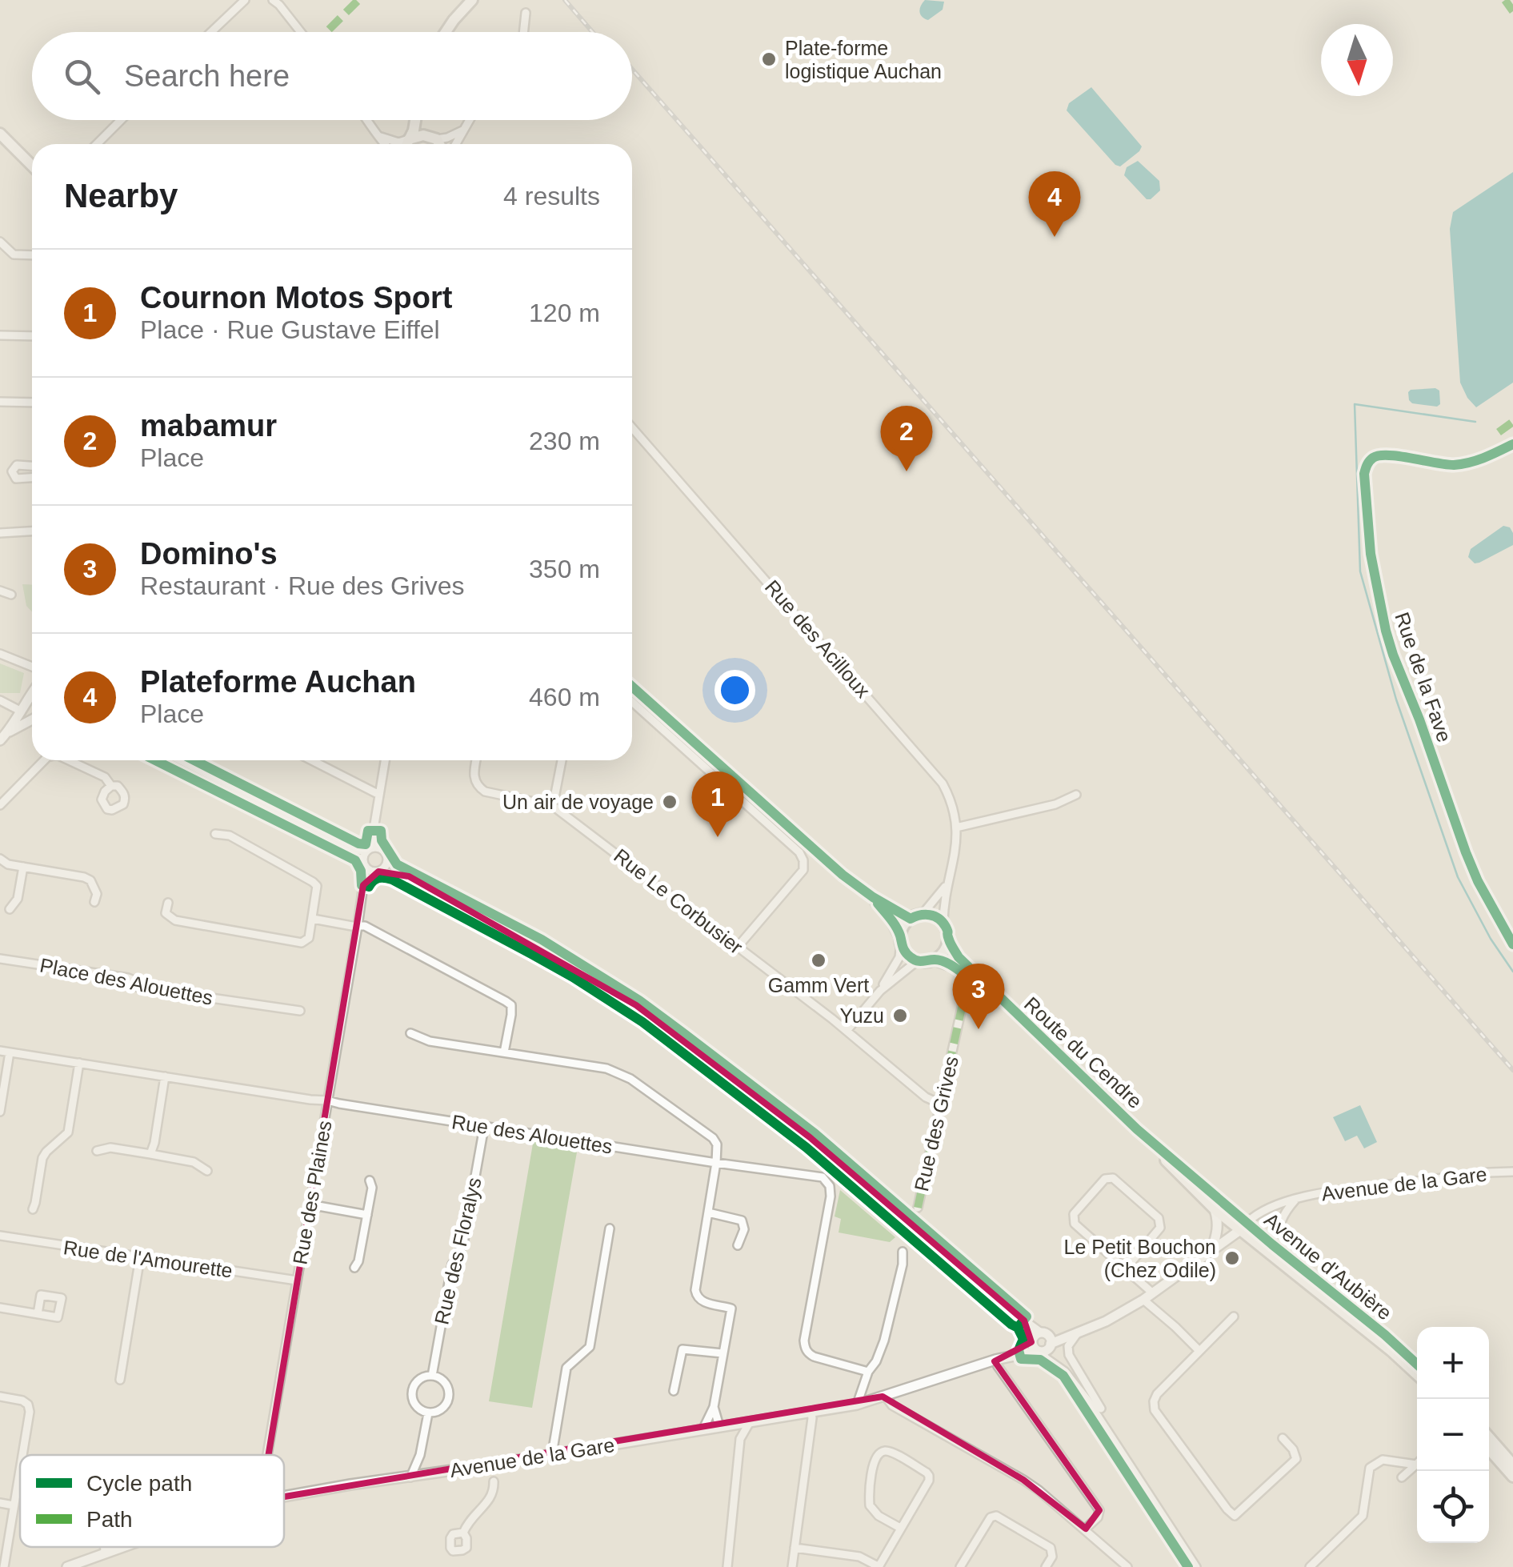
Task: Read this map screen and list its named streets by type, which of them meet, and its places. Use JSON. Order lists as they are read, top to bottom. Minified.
{"streets":{"main road":["Route du Cendre","Avenue d'Aubière"],"street":["Rue des Acilloux","Rue de la Fave","Rue Le Corbusier","Place des Alouettes","Rue des Grives","Rue des Alouettes","Avenue de la Gare","Rue des Plaines","Rue des Floralys","Rue de l'Amourette"]},"crossings":[["Rue des Acilloux","Route du Cendre"],["Rue Le Corbusier","Rue des Grives"],["Route du Cendre","Avenue de la Gare"],["Route du Cendre","Avenue d'Aubière"],["Rue des Alouettes","Rue des Plaines"],["Rue des Alouettes","Rue des Floralys"],["Avenue de la Gare","Avenue d'Aubière"],["Rue des Plaines","Rue de l'Amourette"]],"places":["Plate-forme logistique Auchan","Un air de voyage","Gamm Vert","Yuzu","Le Petit Bouchon (Chez Odile)"],"legend":["Cycle path","Path"],"north":"bottom","page":{"search":"Search here","heading":["Nearby","4 results"],"pins":["4","2","1","3"],"list":[{"mark":"1","name":"Cournon Motos Sport","note":"Place · Rue Gustave Eiffel","value":"120 m"},{"mark":"2","name":"mabamur","note":"Place","value":"230 m"},{"mark":"3","name":"Domino's","note":"Restaurant · Rue des Grives","value":"350 m"},{"mark":"4","name":"Plateforme Auchan","note":"Place","value":"460 m"}],"map_buttons":["+","−"]}}
